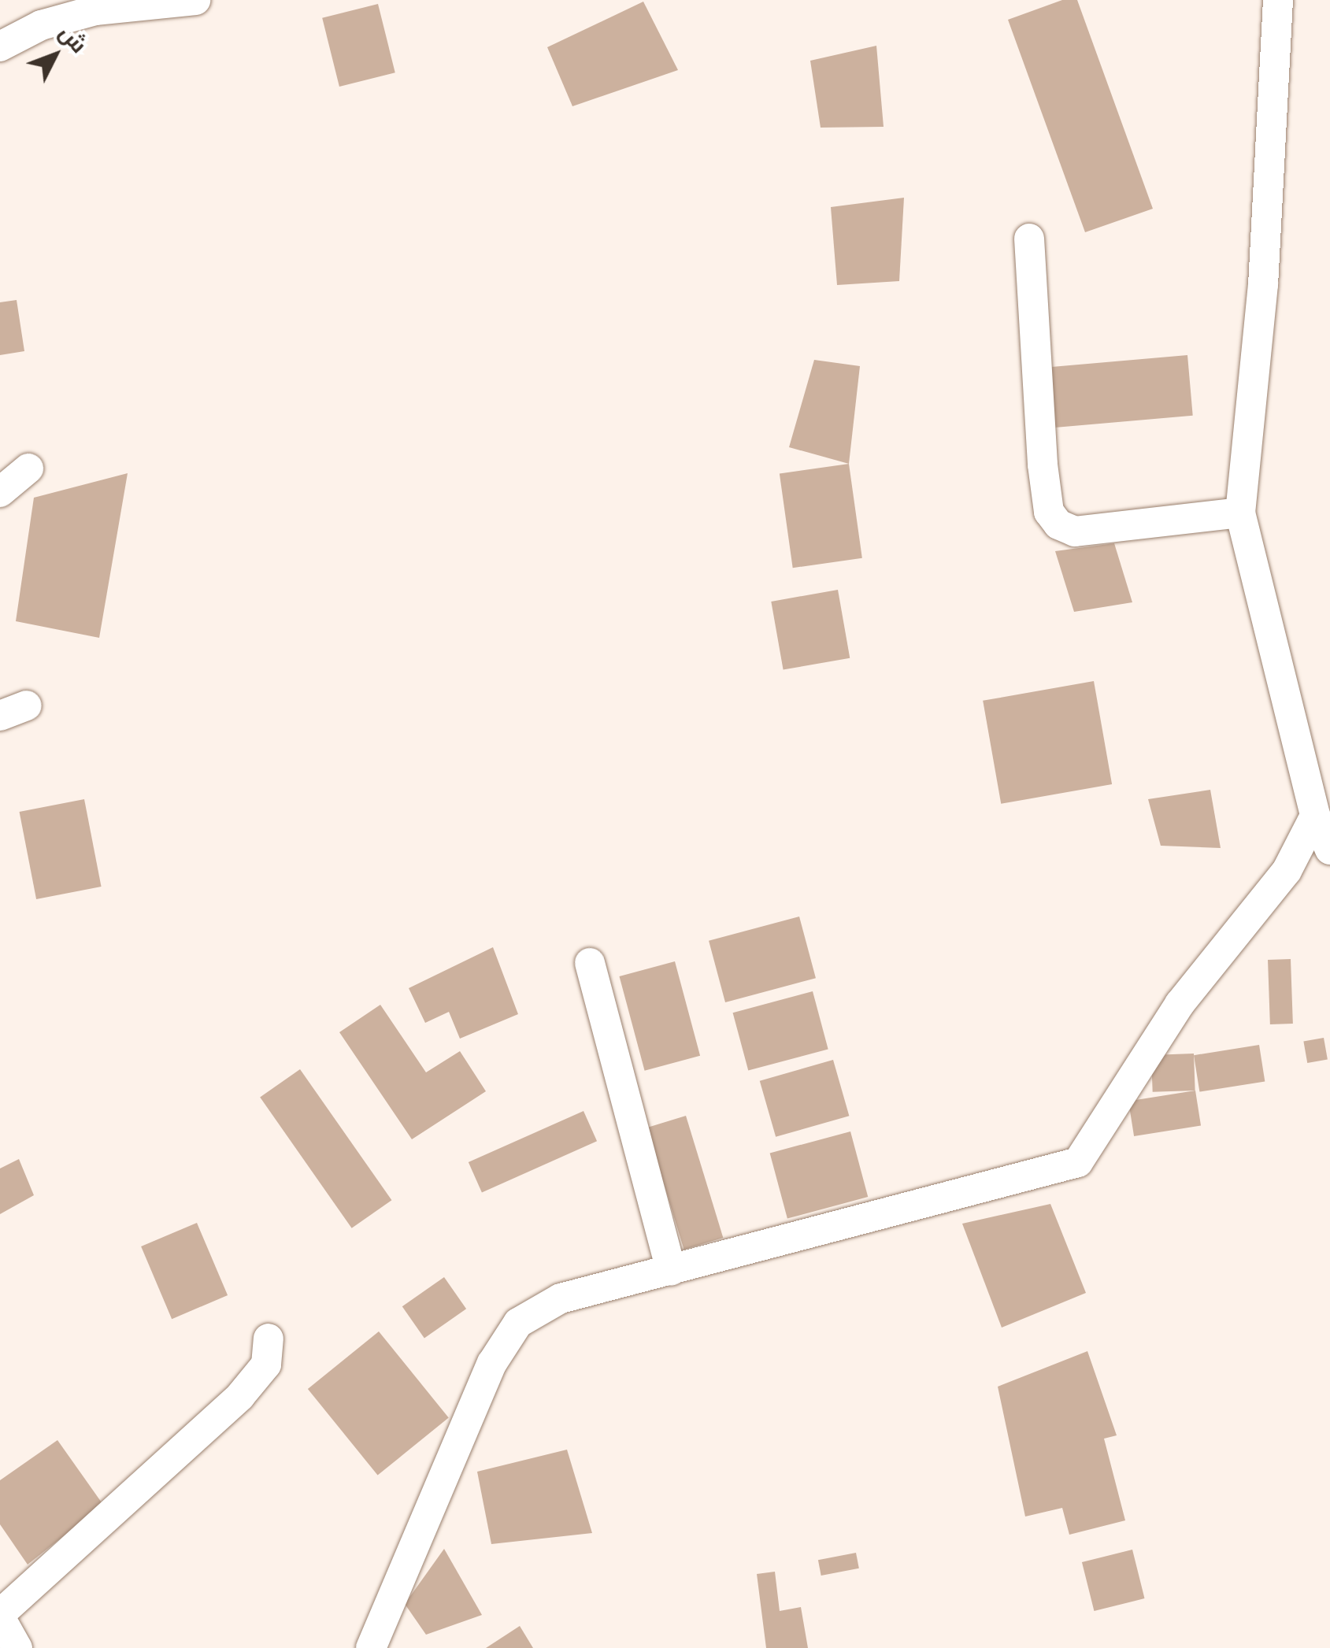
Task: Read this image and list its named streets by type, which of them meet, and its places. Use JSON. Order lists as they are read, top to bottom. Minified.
{"north":"top right"}
